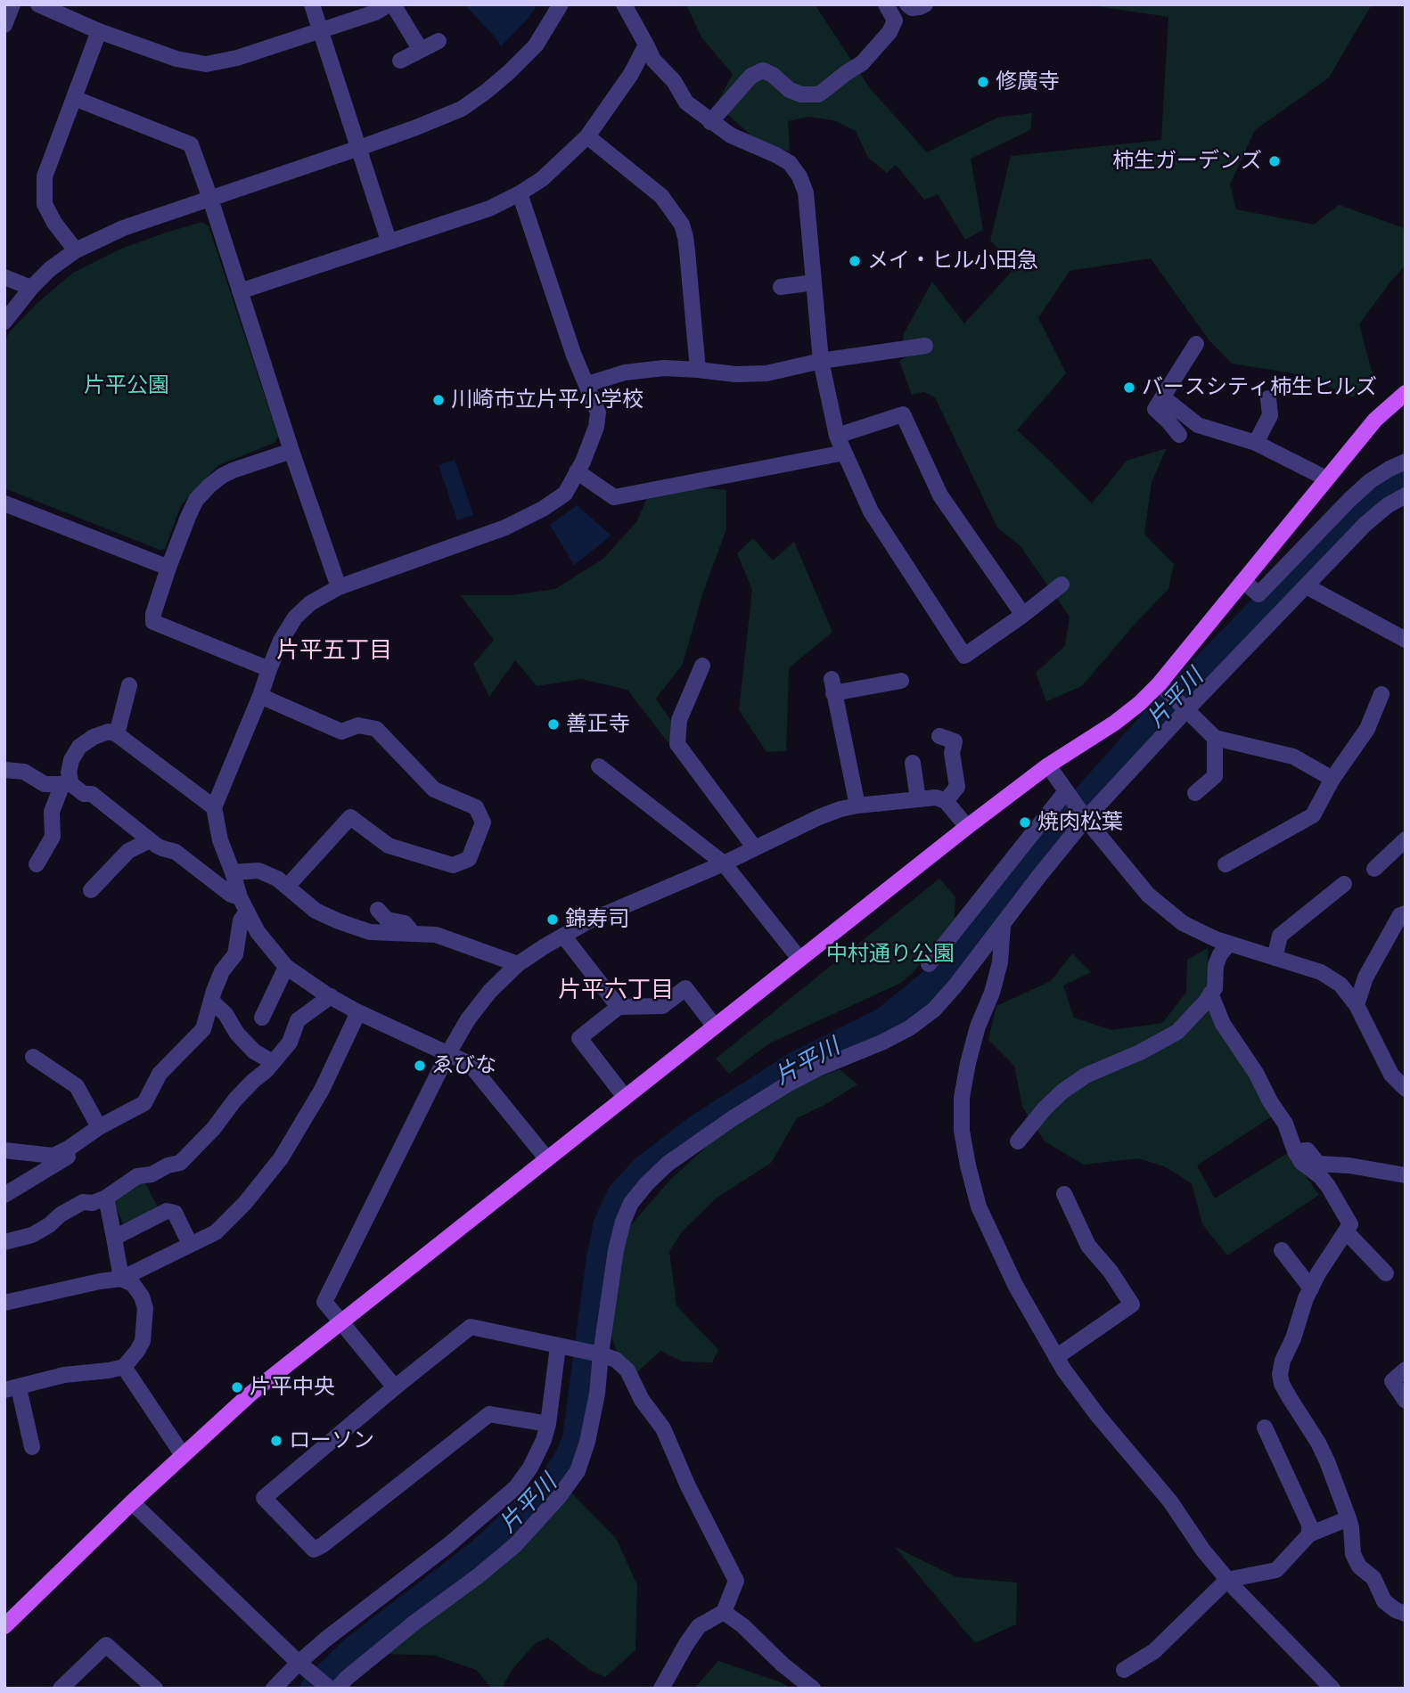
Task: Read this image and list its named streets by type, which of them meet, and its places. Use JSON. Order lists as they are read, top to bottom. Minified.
{"districts":["片平五丁目","片平六丁目"],"water":["片平川"],"parks":["片平公園","中村通り公園"],"places":["修廣寺","柿生ガーデンズ","メイ・ヒル小田急","バースシティ柿生ヒルズ","川崎市立片平小学校","善正寺","焼肉松葉","錦寿司","ゑびな","片平中央","ローソン"]}
